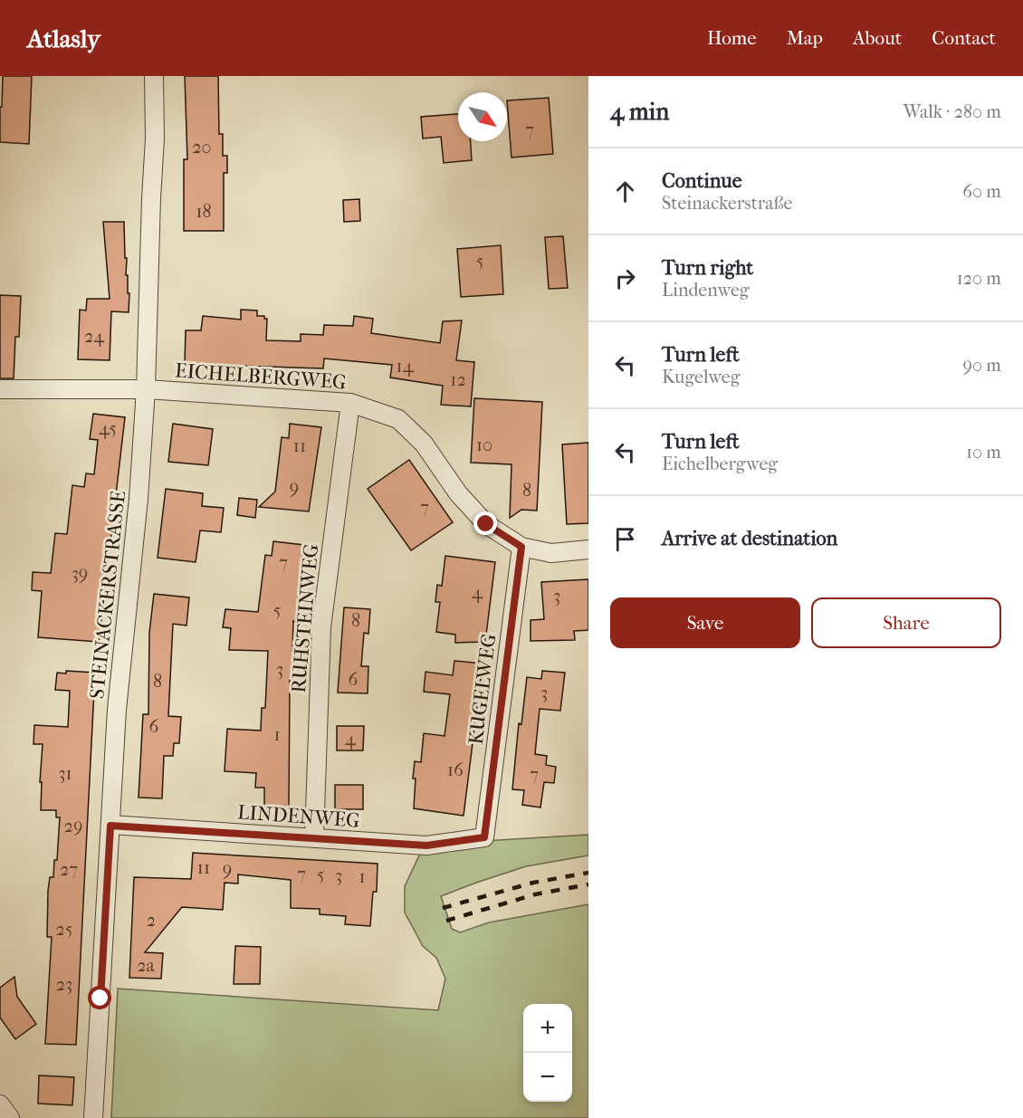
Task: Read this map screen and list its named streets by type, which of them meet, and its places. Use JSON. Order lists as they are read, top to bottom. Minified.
{"streets":{"street":["EICHELBERGWEG","STEINACKERSTRASSE","RUHSTEINWEG","KUGELWEG","LINDENWEG"]},"crossings":[["EICHELBERGWEG","STEINACKERSTRASSE"],["EICHELBERGWEG","RUHSTEINWEG"],["EICHELBERGWEG","KUGELWEG"],["STEINACKERSTRASSE","LINDENWEG"],["RUHSTEINWEG","LINDENWEG"],["KUGELWEG","LINDENWEG"]],"house_numbers":["7","20","18","5","24","14","12","45","10","11","9","8","7","7","39","4","3","5","8","3","6","8","3","6","1","4","16","31","7","29","11","27","9","7","5","3","1","2","25","2a","23"],"north":"bottom right","page":{"header":"Atlasly","nav":["Home","Map","About","Contact"],"heading":["4 min","Walk · 280 m"],"list":[["Continue","Steinackerstraße","60 m"],["Turn right","Lindenweg","120 m"],["Turn left","Kugelweg","90 m"],["Turn left","Eichelbergweg","10 m"],"Arrive at destination"],"buttons":["Save","Share"],"map_buttons":["+","−"]}}
